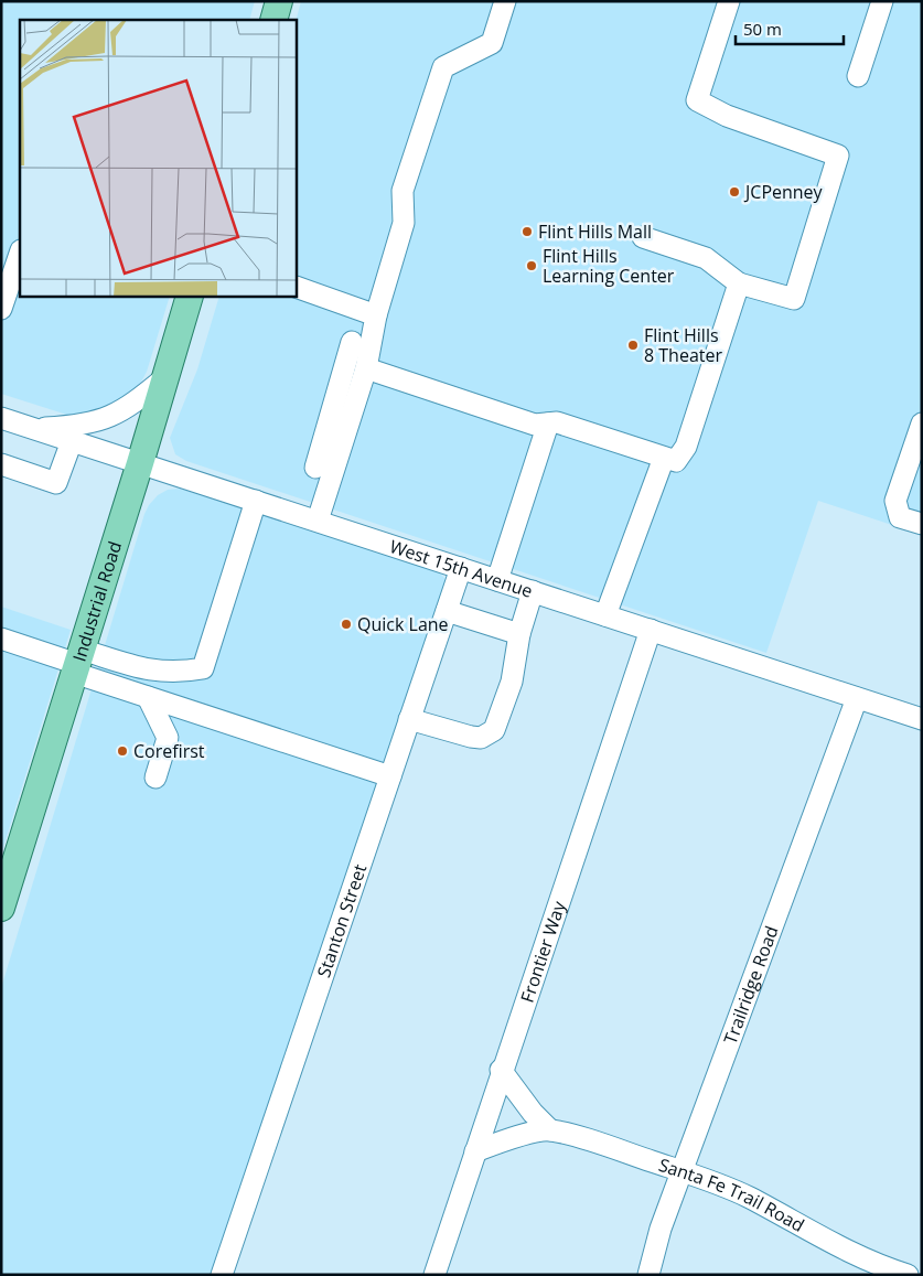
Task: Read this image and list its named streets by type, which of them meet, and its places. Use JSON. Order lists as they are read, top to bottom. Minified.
{"streets":{"main road":["Industrial Road"],"street":["West 15th Avenue","Stanton Street","Frontier Way","Trailridge Road","Santa Fe Trail Road"]},"crossings":[["West 15th Avenue","Industrial Road"],["West 15th Avenue","Stanton Street"],["West 15th Avenue","Frontier Way"],["West 15th Avenue","Trailridge Road"],["Frontier Way","Santa Fe Trail Road"],["Trailridge Road","Santa Fe Trail Road"]],"places":["JCPenney","Flint Hills Mall","Flint Hills Learning Center","Flint Hills 8 Theater","Quick Lane","Corefirst"],"scale_bar":"50 m"}
